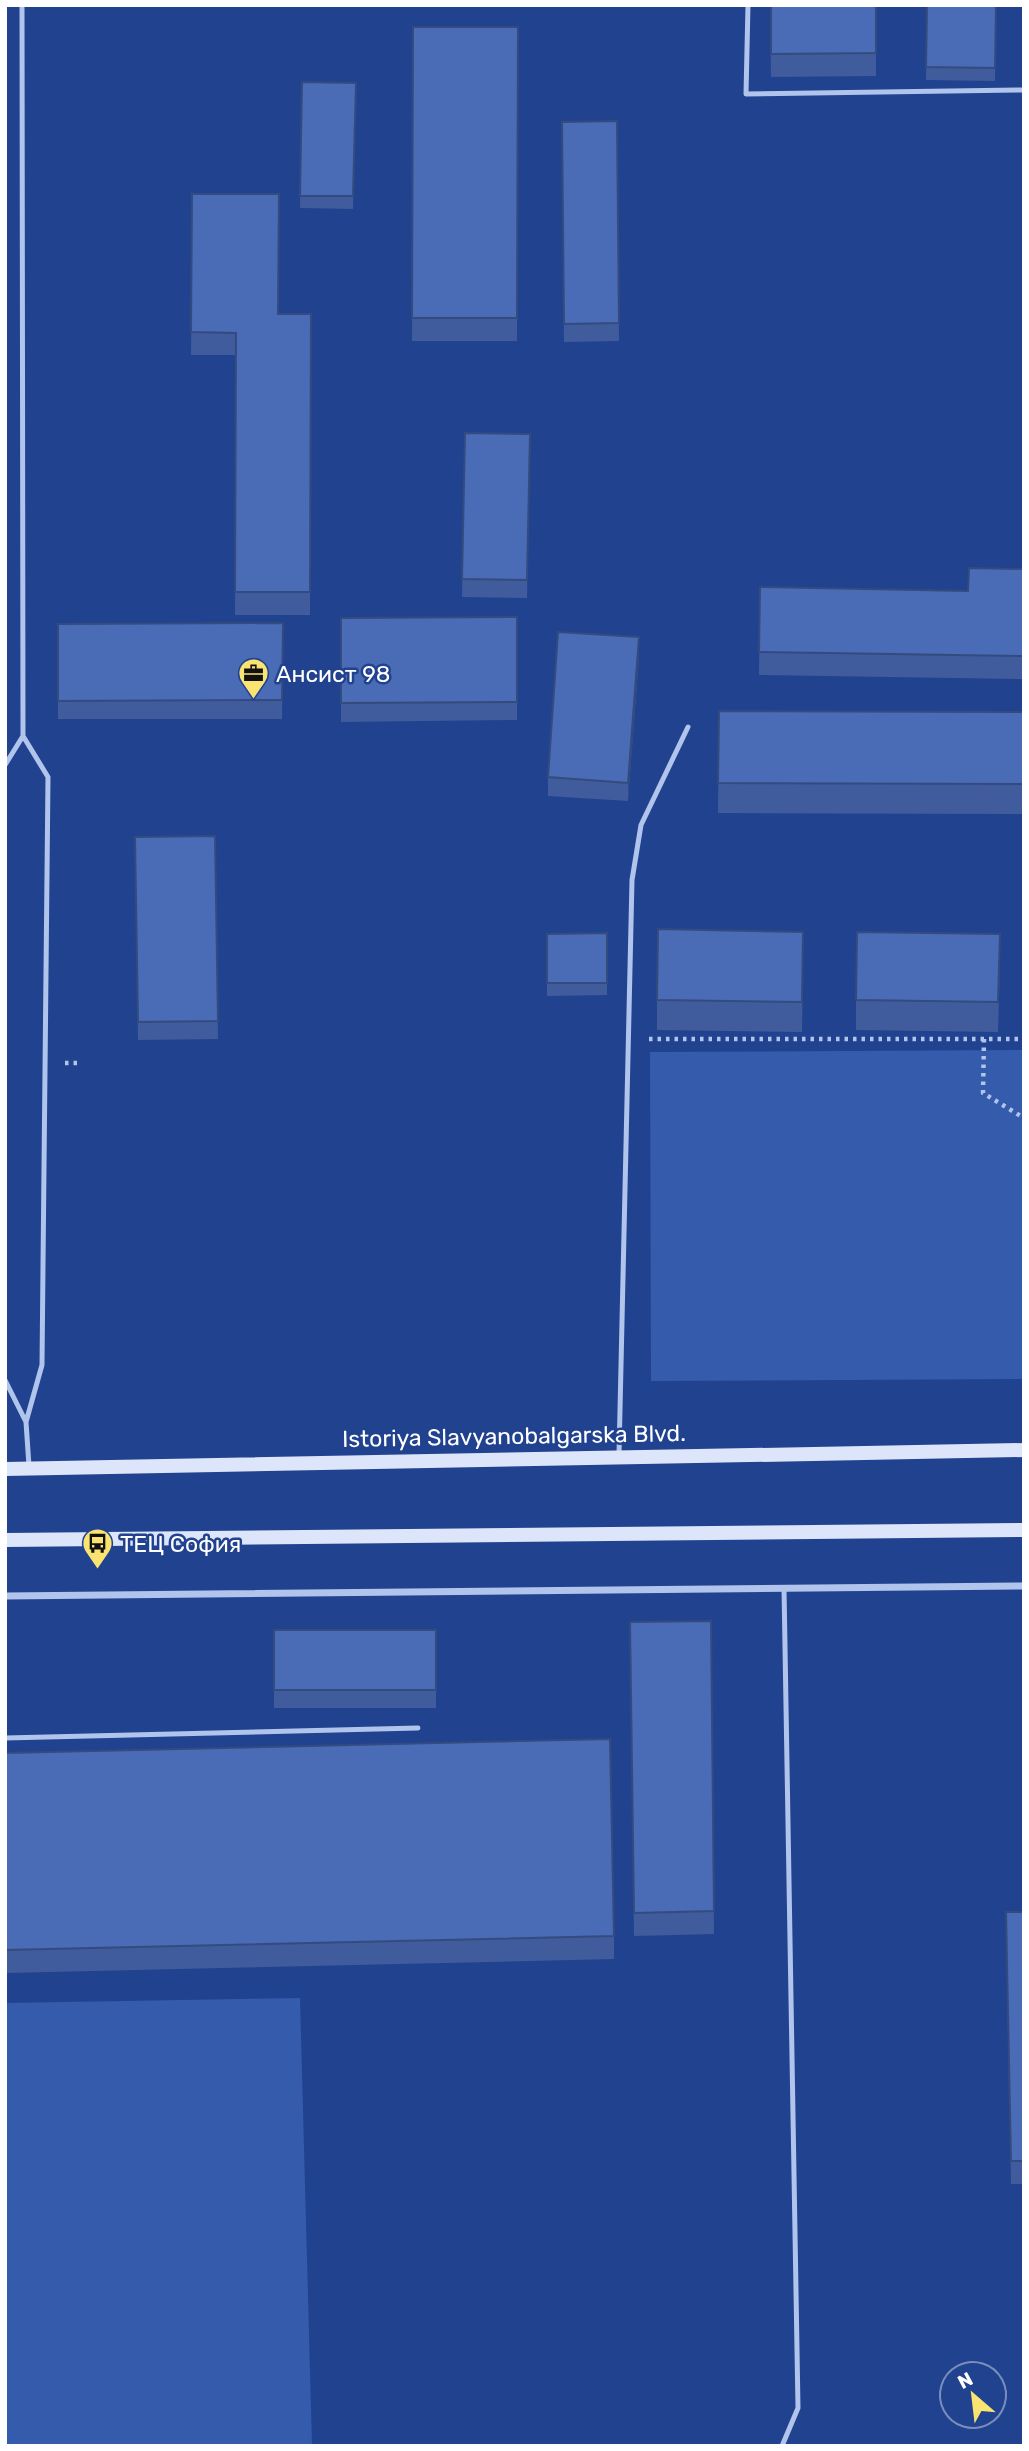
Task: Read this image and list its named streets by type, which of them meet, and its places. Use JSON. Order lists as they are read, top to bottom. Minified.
{"streets":{"main road":["Istoriya Slavyanobalgarska Blvd."]},"places":{"office":["Ансист 98"],"bus stop":["ТЕЦ София"]},"north":"top left"}
